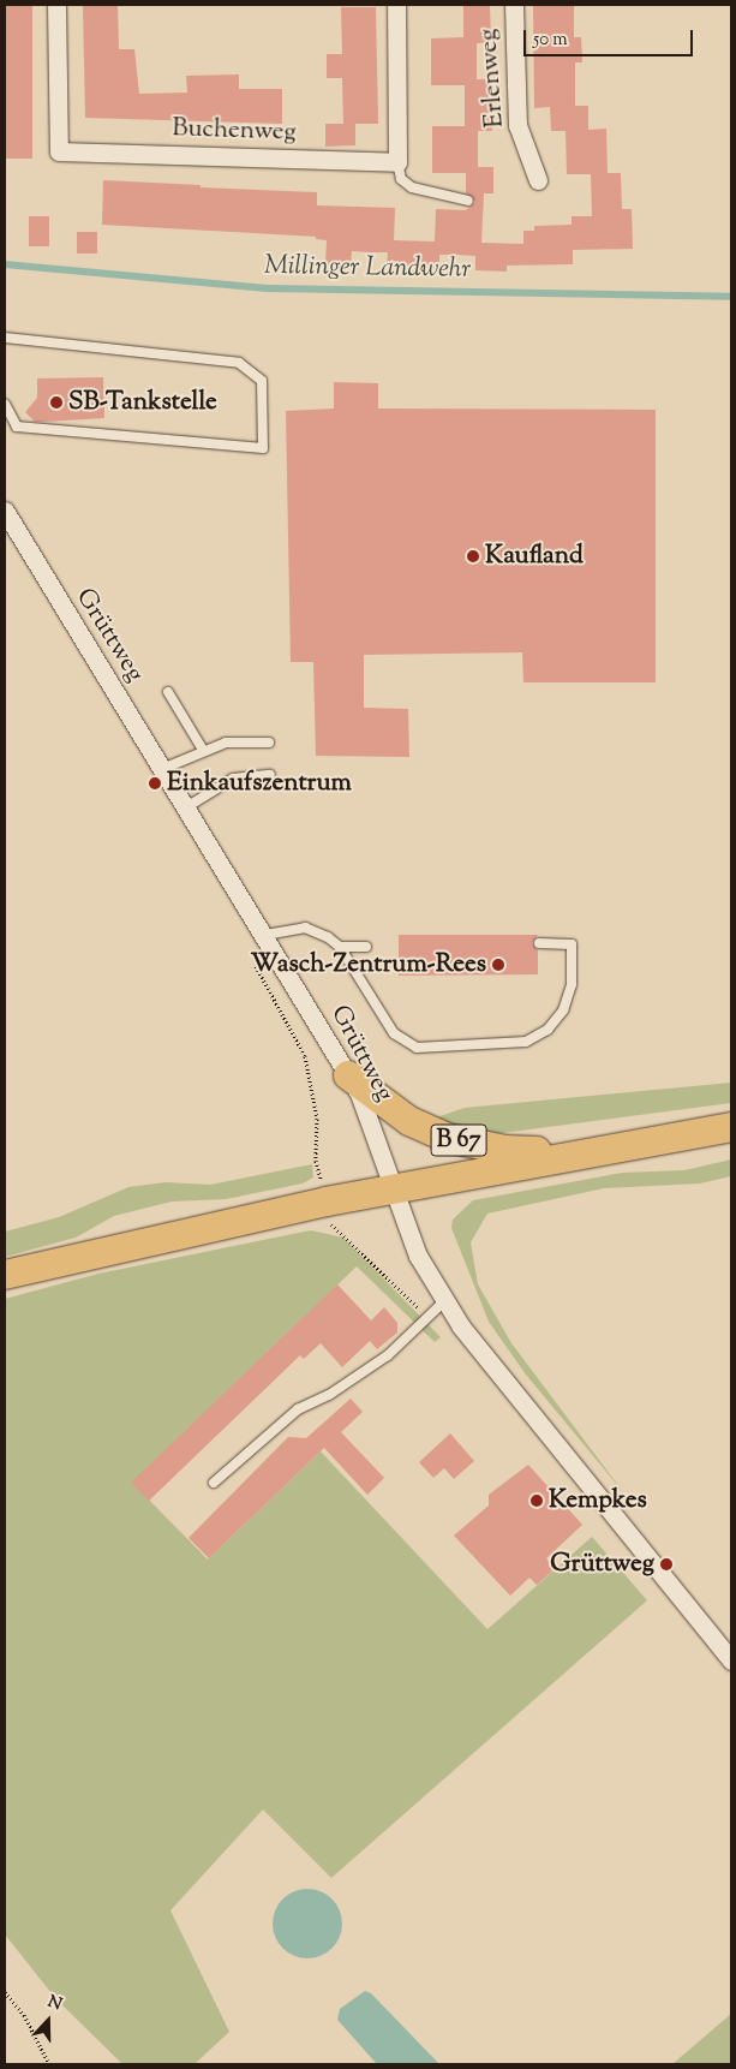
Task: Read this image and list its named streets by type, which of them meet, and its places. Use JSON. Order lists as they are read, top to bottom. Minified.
{"streets":{"main road":["B 67"],"street":["Erlenweg","Buchenweg","Grüttweg"]},"crossings":[["Grüttweg","B 67"]],"water":["Millinger Landwehr"],"places":["SB-Tankstelle","Kaufland","Einkaufszentrum","Wasch-Zentrum-Rees","Kempkes","Grüttweg"],"scale_bar":"50 m","north":"top"}
